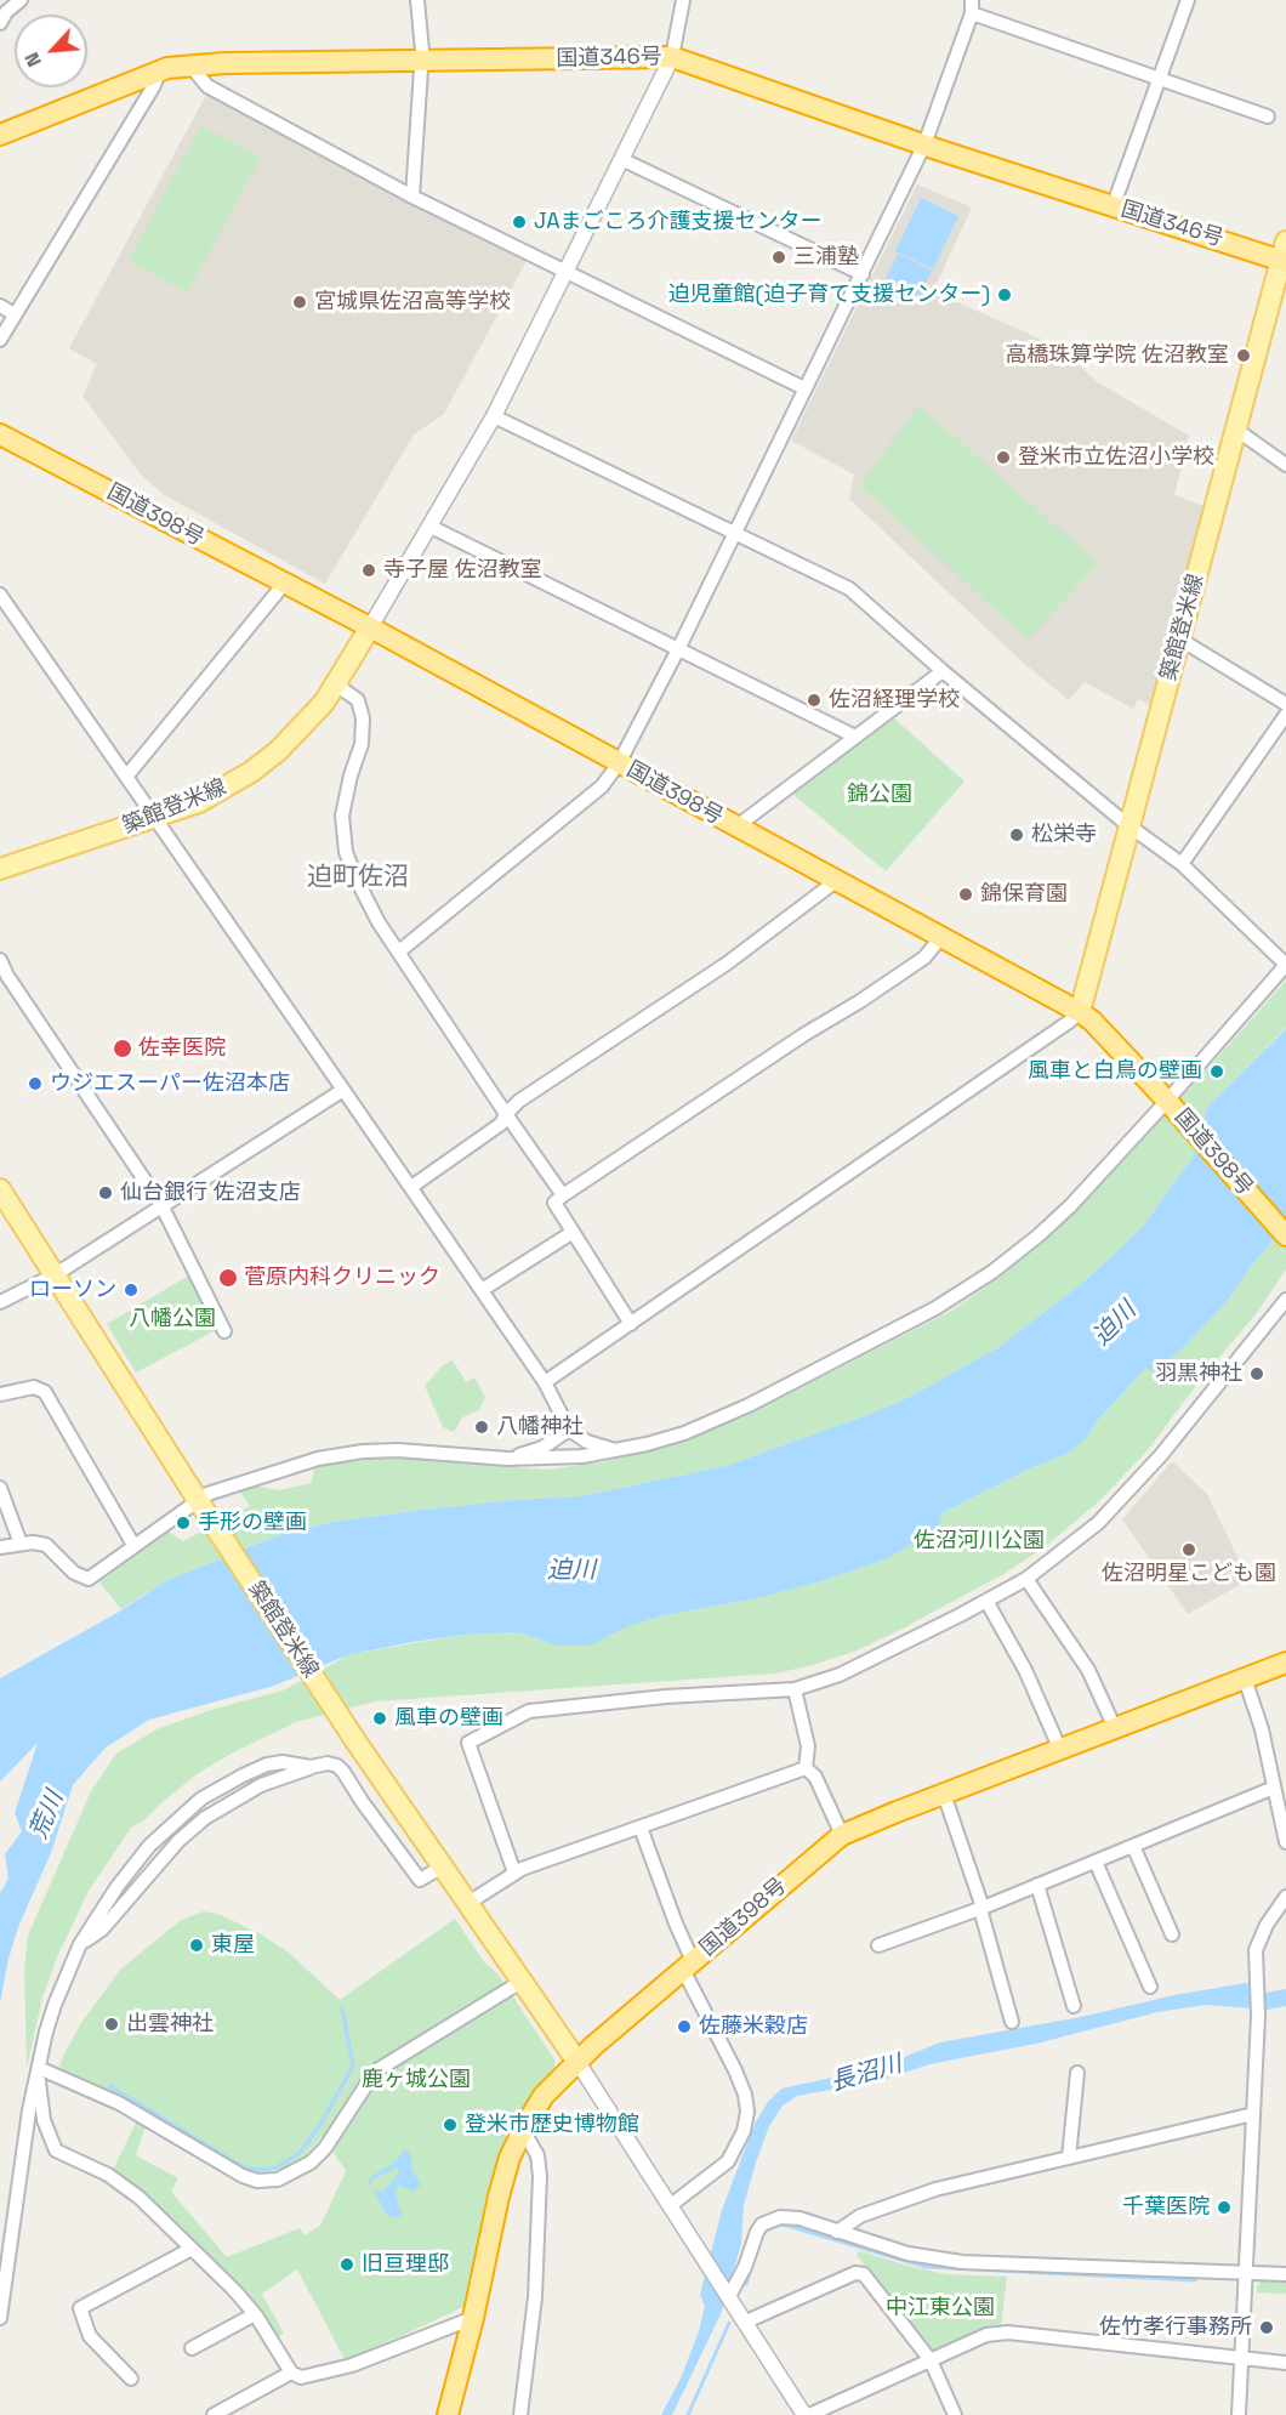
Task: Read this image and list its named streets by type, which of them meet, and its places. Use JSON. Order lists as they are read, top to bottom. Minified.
{"streets":{"highway":["国道346号","国道398号"],"main road":["築館登米線"]},"crossings":[["国道346号","築館登米線"],["国道398号","築館登米線"]],"districts":["迫町佐沼"],"water":["迫川","荒川","長沼川"],"parks":["錦公園","八幡公園","佐沼河川公園","鹿ヶ城公園","中江東公園"],"places":["JAまごころ介護支援センター","三浦塾","迫児童館(迫子育て支援センター)","宮城県佐沼高等学校","高橋珠算学院 佐沼教室","登米市立佐沼小学校","寺子屋 佐沼教室","佐沼経理学校","松栄寺","錦保育園","佐幸医院","風車と白鳥の壁画","ウジエスーパー佐沼本店","仙台銀行 佐沼支店","菅原内科クリニック","ローソン","羽黒神社","八幡神社","手形の壁画","佐沼明星こども園","風車の壁画","東屋","出雲神社","佐藤米穀店","登米市歴史博物館","千葉医院","旧亘理邸","佐竹孝行事務所"],"north":"bottom left"}
